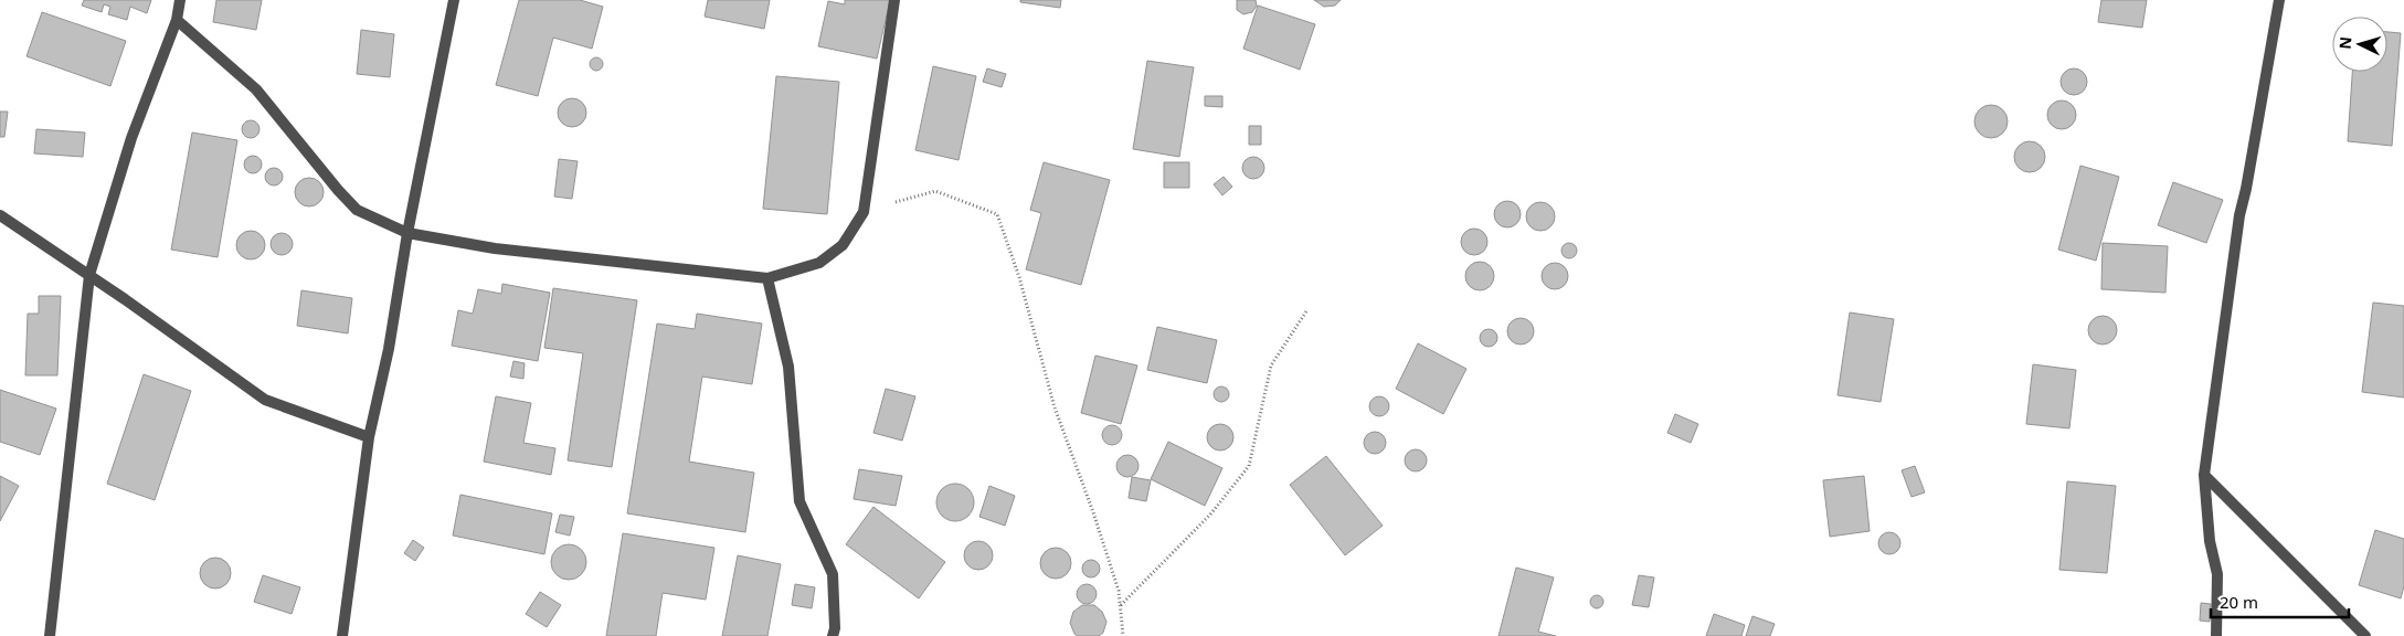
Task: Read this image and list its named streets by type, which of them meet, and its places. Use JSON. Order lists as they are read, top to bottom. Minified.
{"scale_bar":"20 m","north":"left"}
